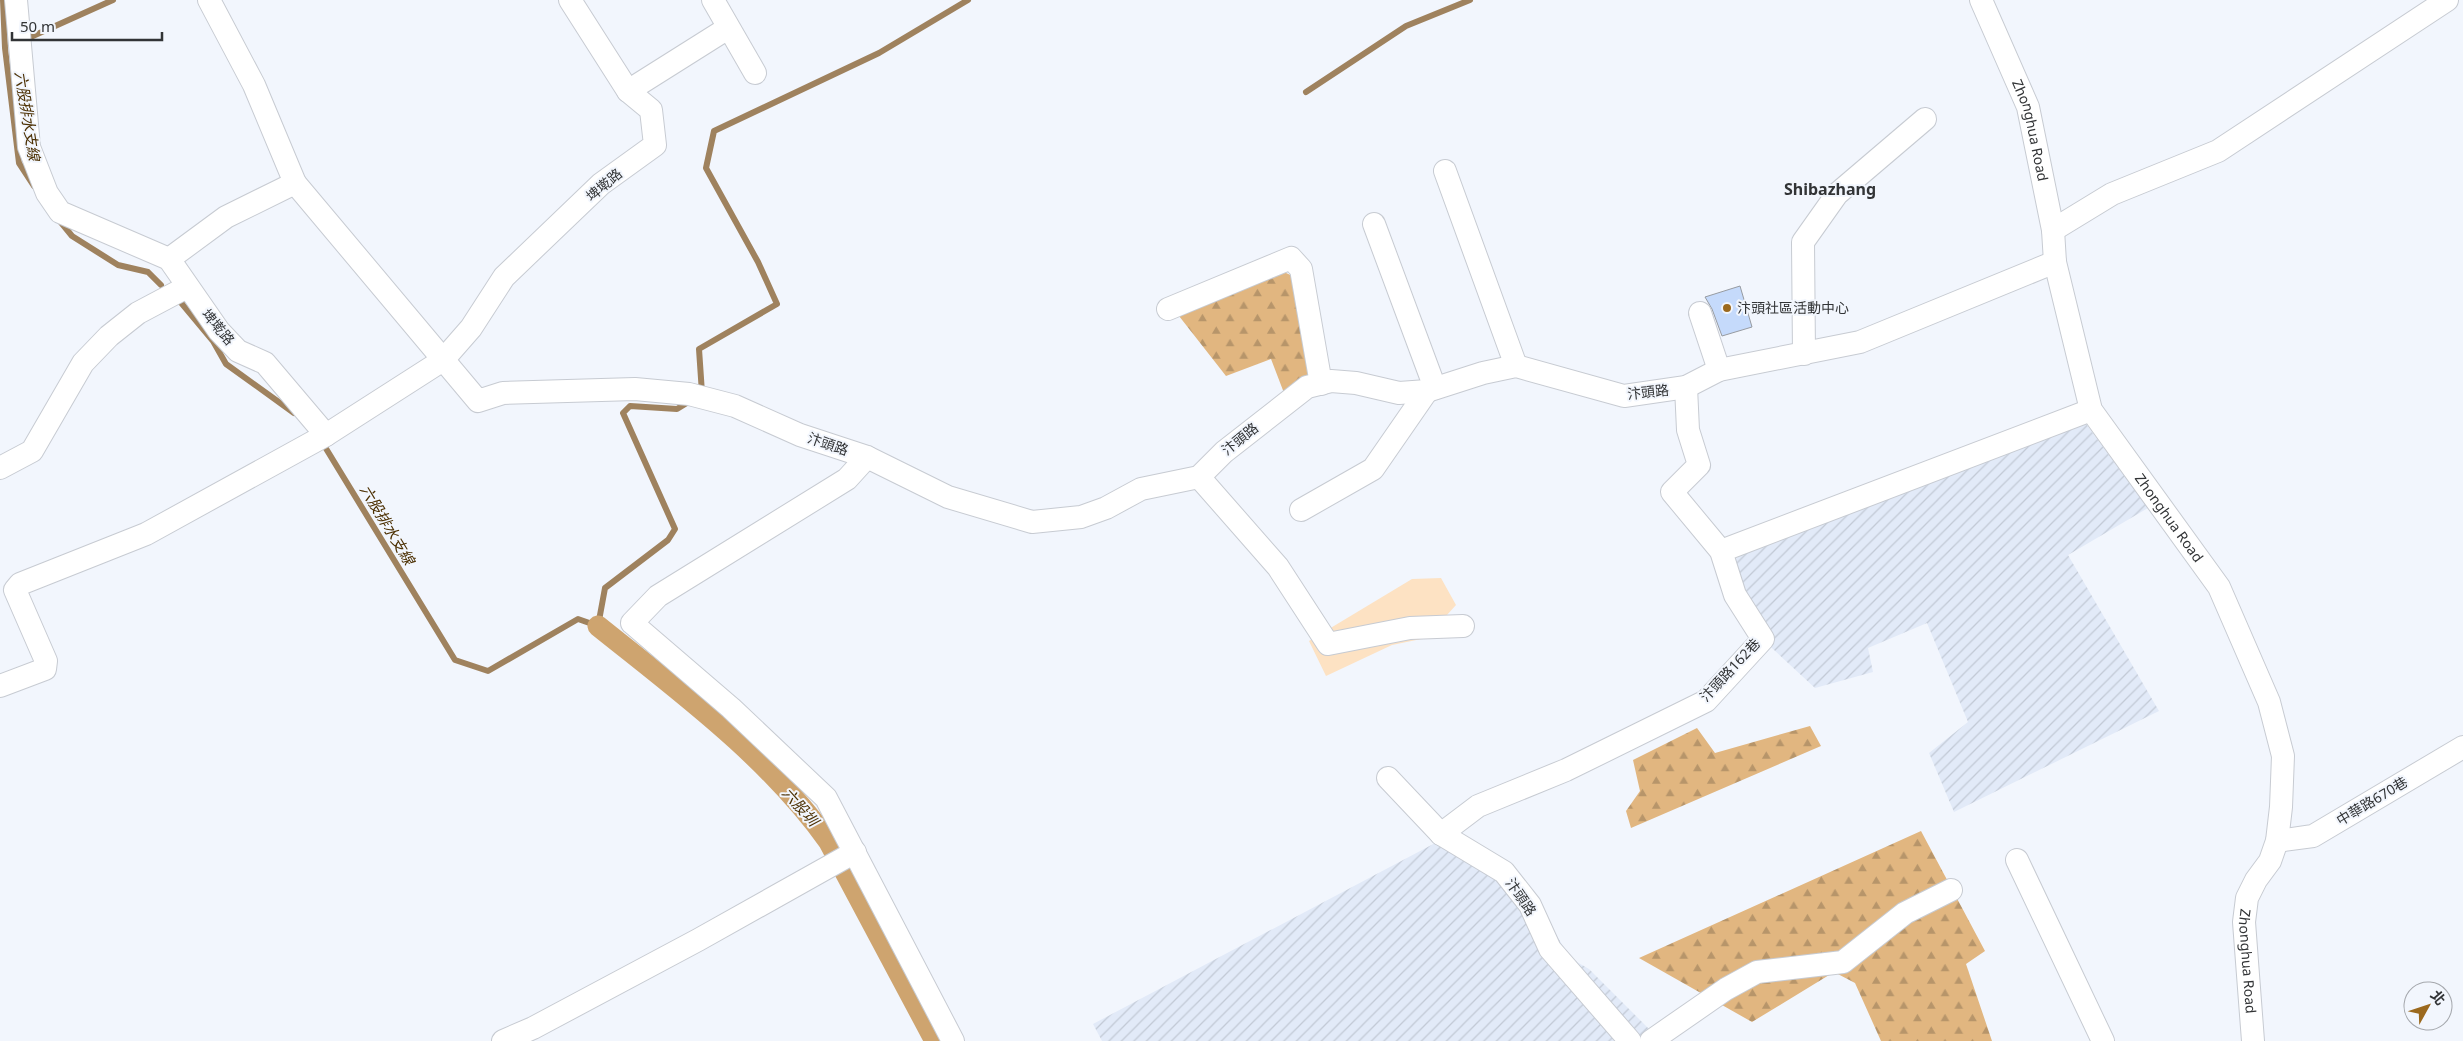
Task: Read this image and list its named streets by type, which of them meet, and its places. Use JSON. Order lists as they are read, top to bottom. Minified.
{"streets":{"street":["Zhonghua Road","埤墘路","汴頭路","汴頭路162巷","中華路670巷"]},"crossings":[["Zhonghua Road","汴頭路"],["Zhonghua Road","中華路670巷"],["埤墘路","汴頭路"],["汴頭路","汴頭路162巷"]],"districts":["Shibazhang"],"water":["六股排水支線","六股圳"],"places":["汴頭社區活動中心"],"scale_bar":"50 m","north":"top right"}
